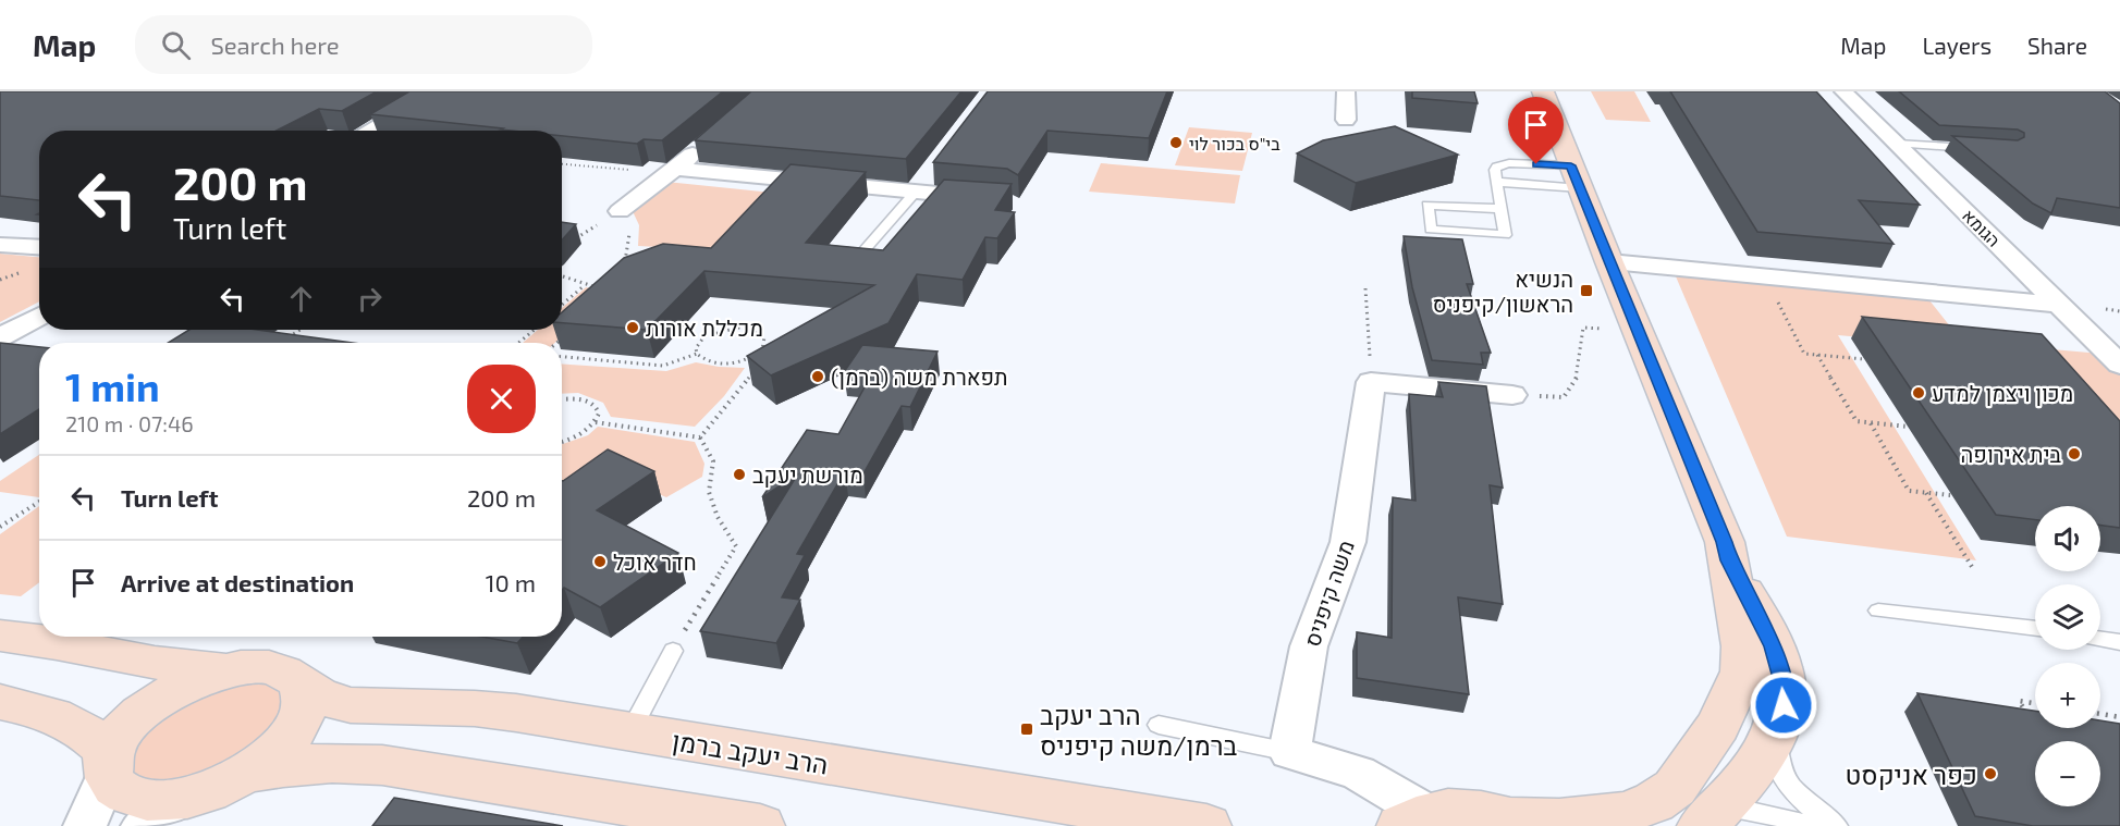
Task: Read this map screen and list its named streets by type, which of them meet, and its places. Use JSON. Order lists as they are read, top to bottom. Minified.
{"streets":{"street":["הגומא","משה קיפניס","הרב יעקב ברמן"]},"places":{"other":["בי\"ס בכור לוי","מכללת אורות","תפארת משה (ברמן)","מכון ויצמן למדע","בית אירופה","מורשת יעקב","חדר אוכל","כפר אניקסט"],"transit":["הנשיא הראשון/קיפניס","הרב יעקב ברמן/משה קיפניס"]},"page":{"header":"Map","search":"Search here","nav":["Map","Layers","Share"],"turn":["200 m","Turn left"],"heading":["1 min","210 m · 07:46"],"list":[{"name":"Turn left","value":"200 m"},{"name":"Arrive at destination","value":"10 m"}],"map_buttons":["+","−"]}}
